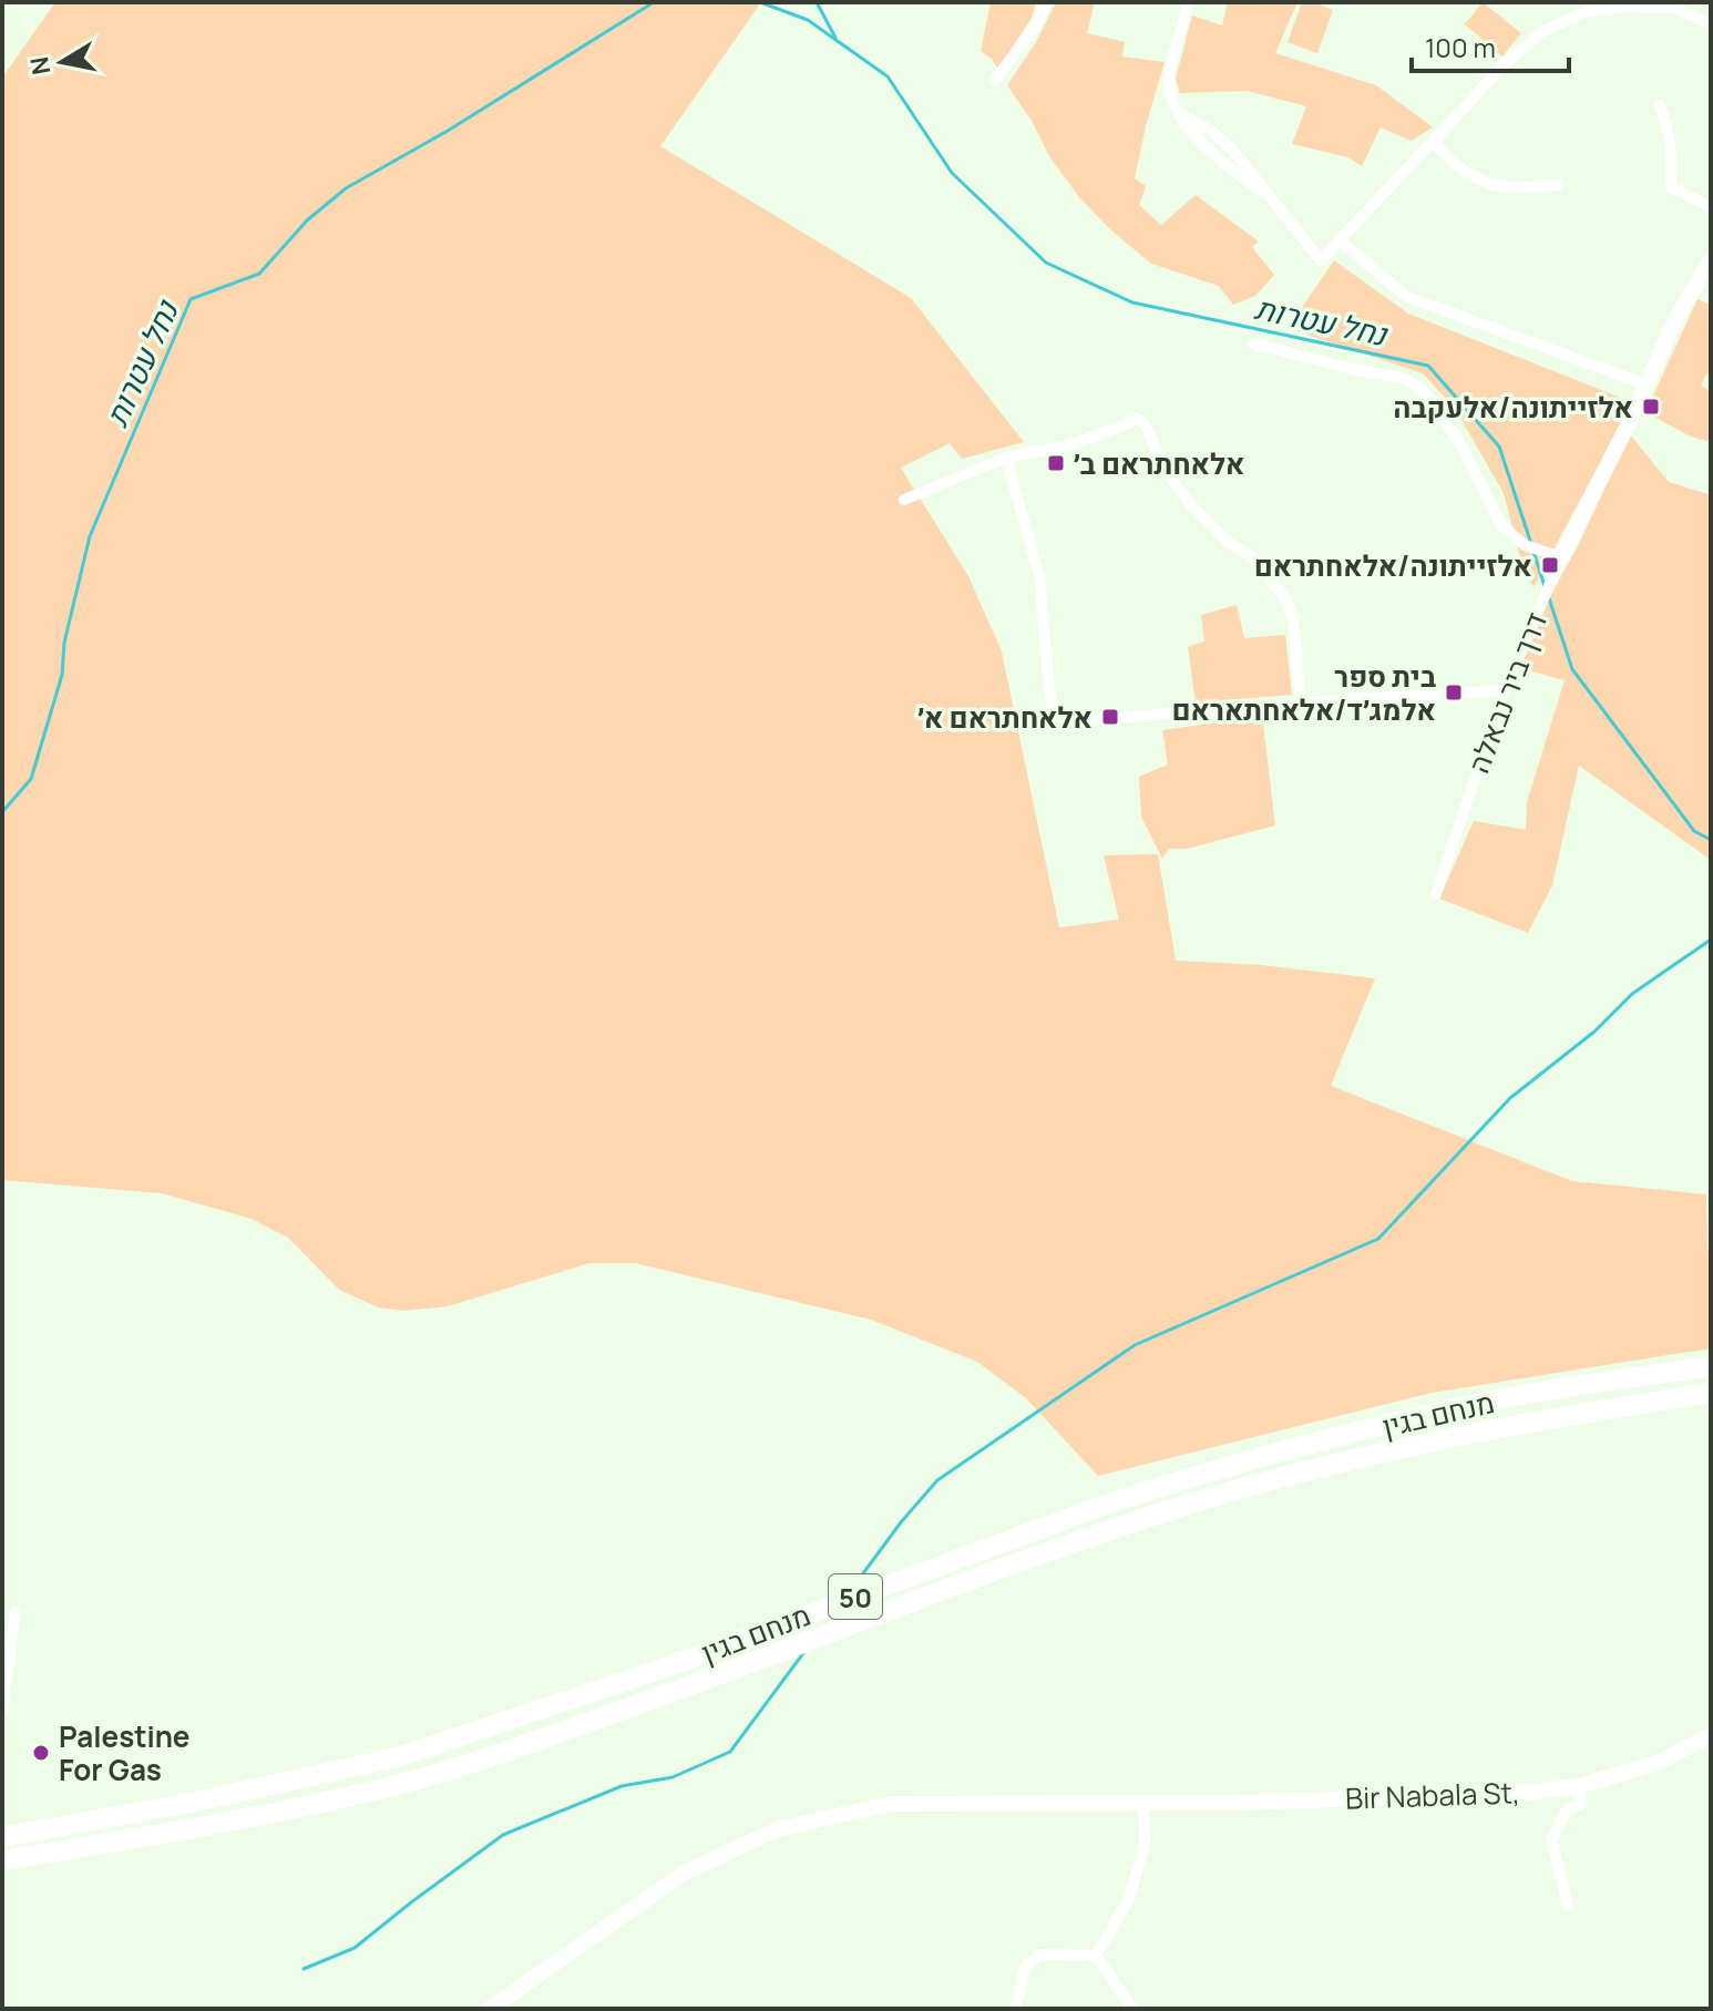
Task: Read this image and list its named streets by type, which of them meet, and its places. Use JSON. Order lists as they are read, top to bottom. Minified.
{"streets":{"highway":["מנחם בגין","50"],"street":["דרך ביר נבאלה","Bir Nabala St,"]},"water":["נחל עטרות"],"places":{"transit":["אלזייתונה/אלעקבה","אלאחתראם ב׳","אלזייתונה/אלאחתראם","בית ספר אלמג׳ד/אלאחתאראם","אלאחתראם א׳"],"other":["Palestine For Gas"]},"scale_bar":"100 m","north":"left"}
